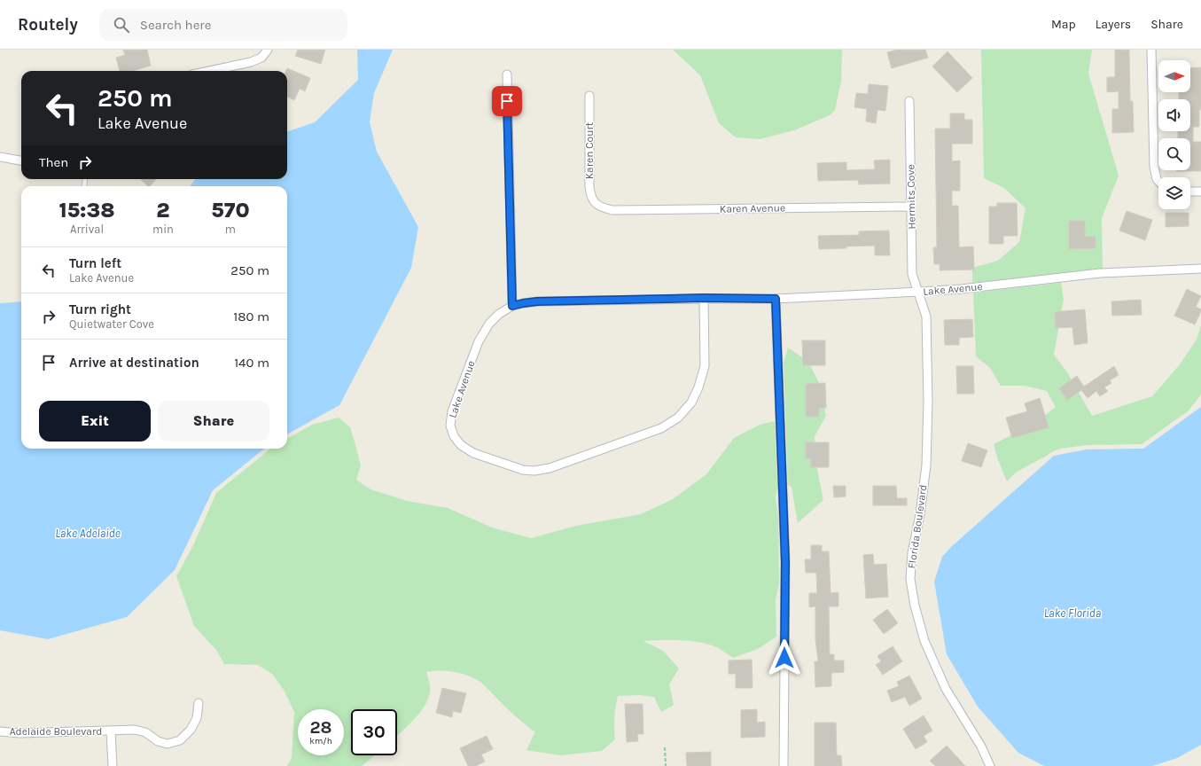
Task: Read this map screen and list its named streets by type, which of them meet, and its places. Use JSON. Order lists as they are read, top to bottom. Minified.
{"streets":{"street":["Karen Court","Hermits Cove","Karen Avenue","Lake Avenue","Florida Boulevard","Adelaide Boulevard"]},"crossings":[["Karen Court","Karen Avenue"],["Hermits Cove","Karen Avenue"],["Hermits Cove","Lake Avenue"],["Hermits Cove","Florida Boulevard"],["Lake Avenue","Florida Boulevard"]],"water":["Lake Adelaide","Lake Florida"],"north":"right","page":{"header":"Routely","search":"Search here","nav":["Map","Layers","Share"],"turn":["250 m","Lake Avenue"],"then":"Then","eta":["15:38","Arrival","2","min","570","m"],"list":[{"name":"Turn left","note":"Lake Avenue","value":"250 m"},{"name":"Turn right","note":"Quietwater Cove","value":"180 m"},{"name":"Arrive at destination","value":"140 m"}],"buttons":["Exit","Share"],"speed":"28 km/h","limit":"30"}}
